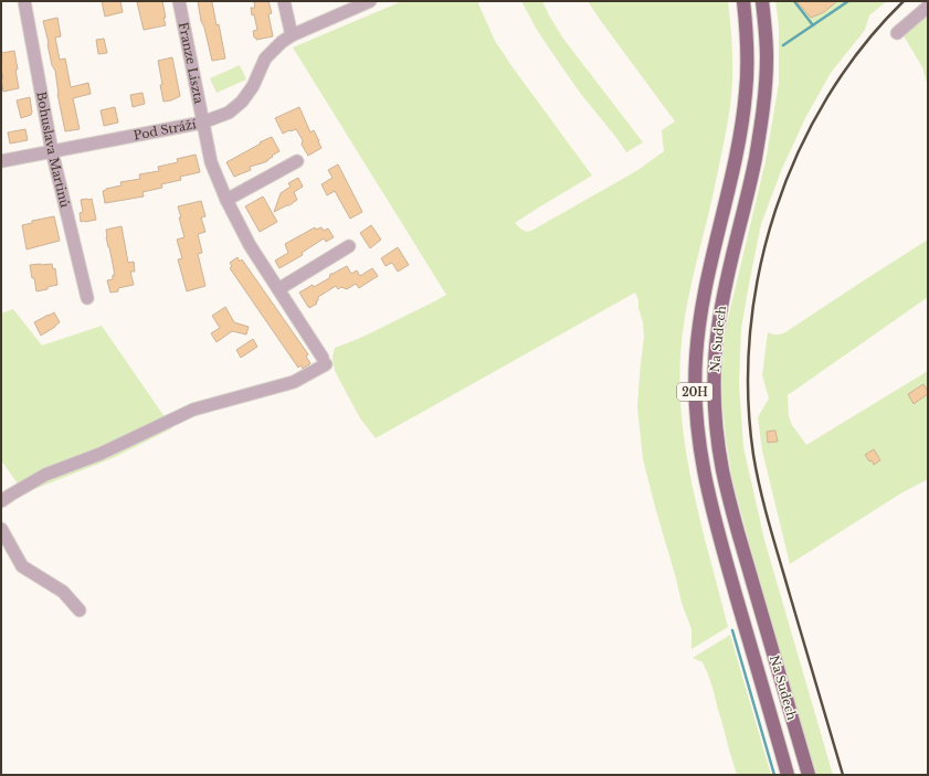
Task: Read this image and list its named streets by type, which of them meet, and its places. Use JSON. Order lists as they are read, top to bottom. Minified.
{"streets":{"main road":["Na Sudech","20H"],"street":["Franze Liszta","Pod Stráží","Bohuslava Martinů"]},"crossings":[["Franze Liszta","Pod Stráží"],["Pod Stráží","Bohuslava Martinů"]]}
